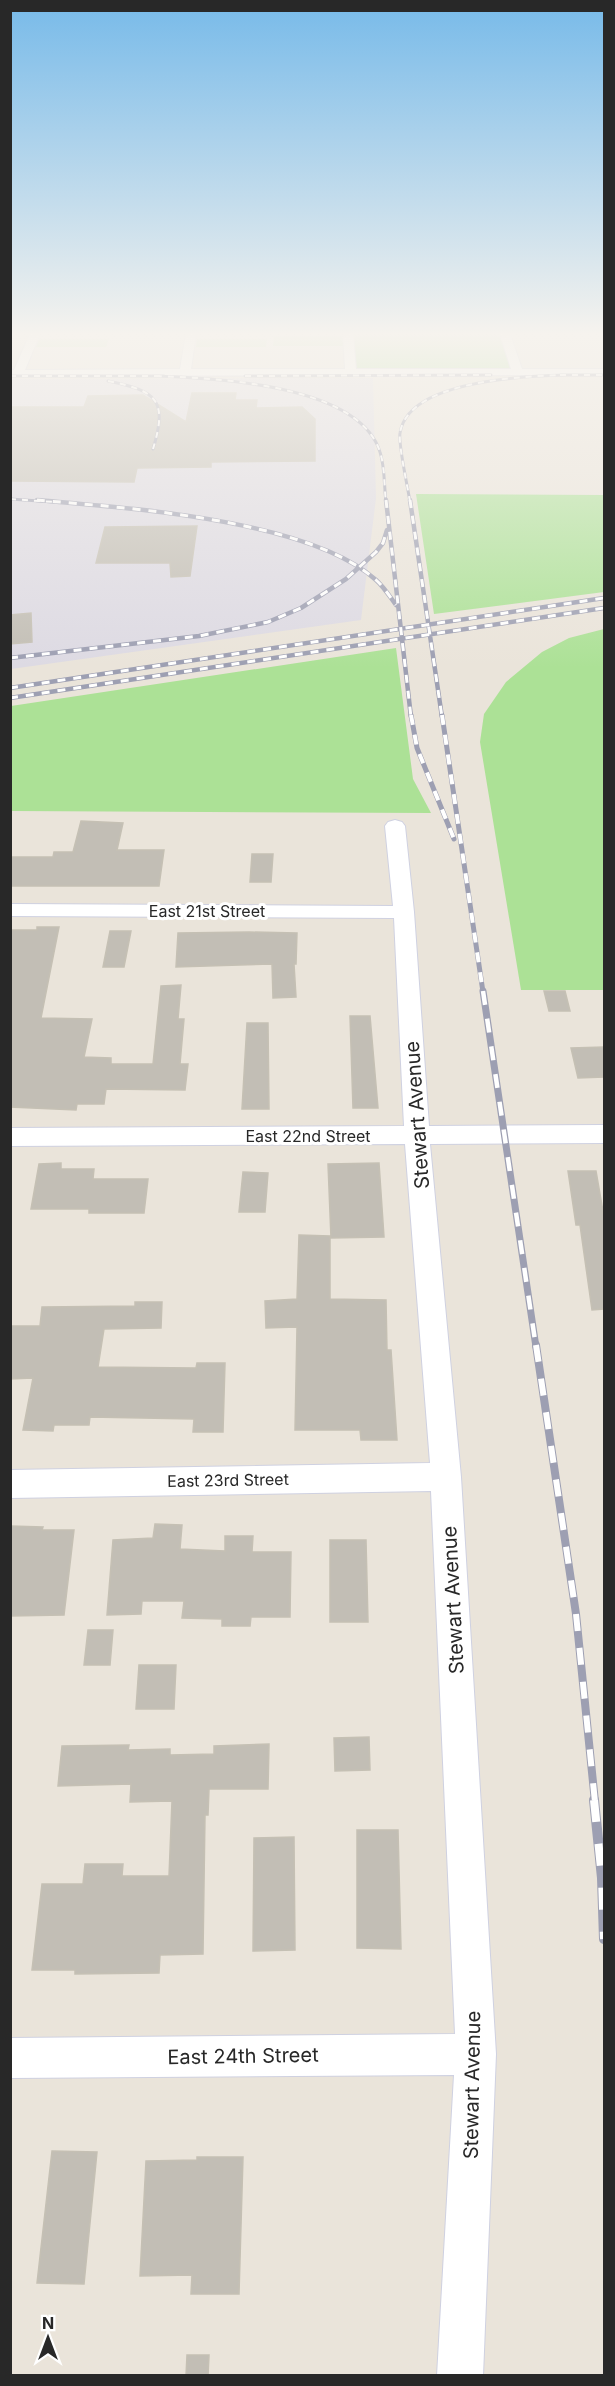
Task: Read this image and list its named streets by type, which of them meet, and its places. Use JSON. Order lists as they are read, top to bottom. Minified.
{"streets":{"street":["East 21st Street","Stewart Avenue","East 22nd Street","East 23rd Street","East 24th Street"]},"crossings":[["East 21st Street","Stewart Avenue"],["Stewart Avenue","East 22nd Street"],["Stewart Avenue","East 23rd Street"],["Stewart Avenue","East 24th Street"]],"north":"top"}
